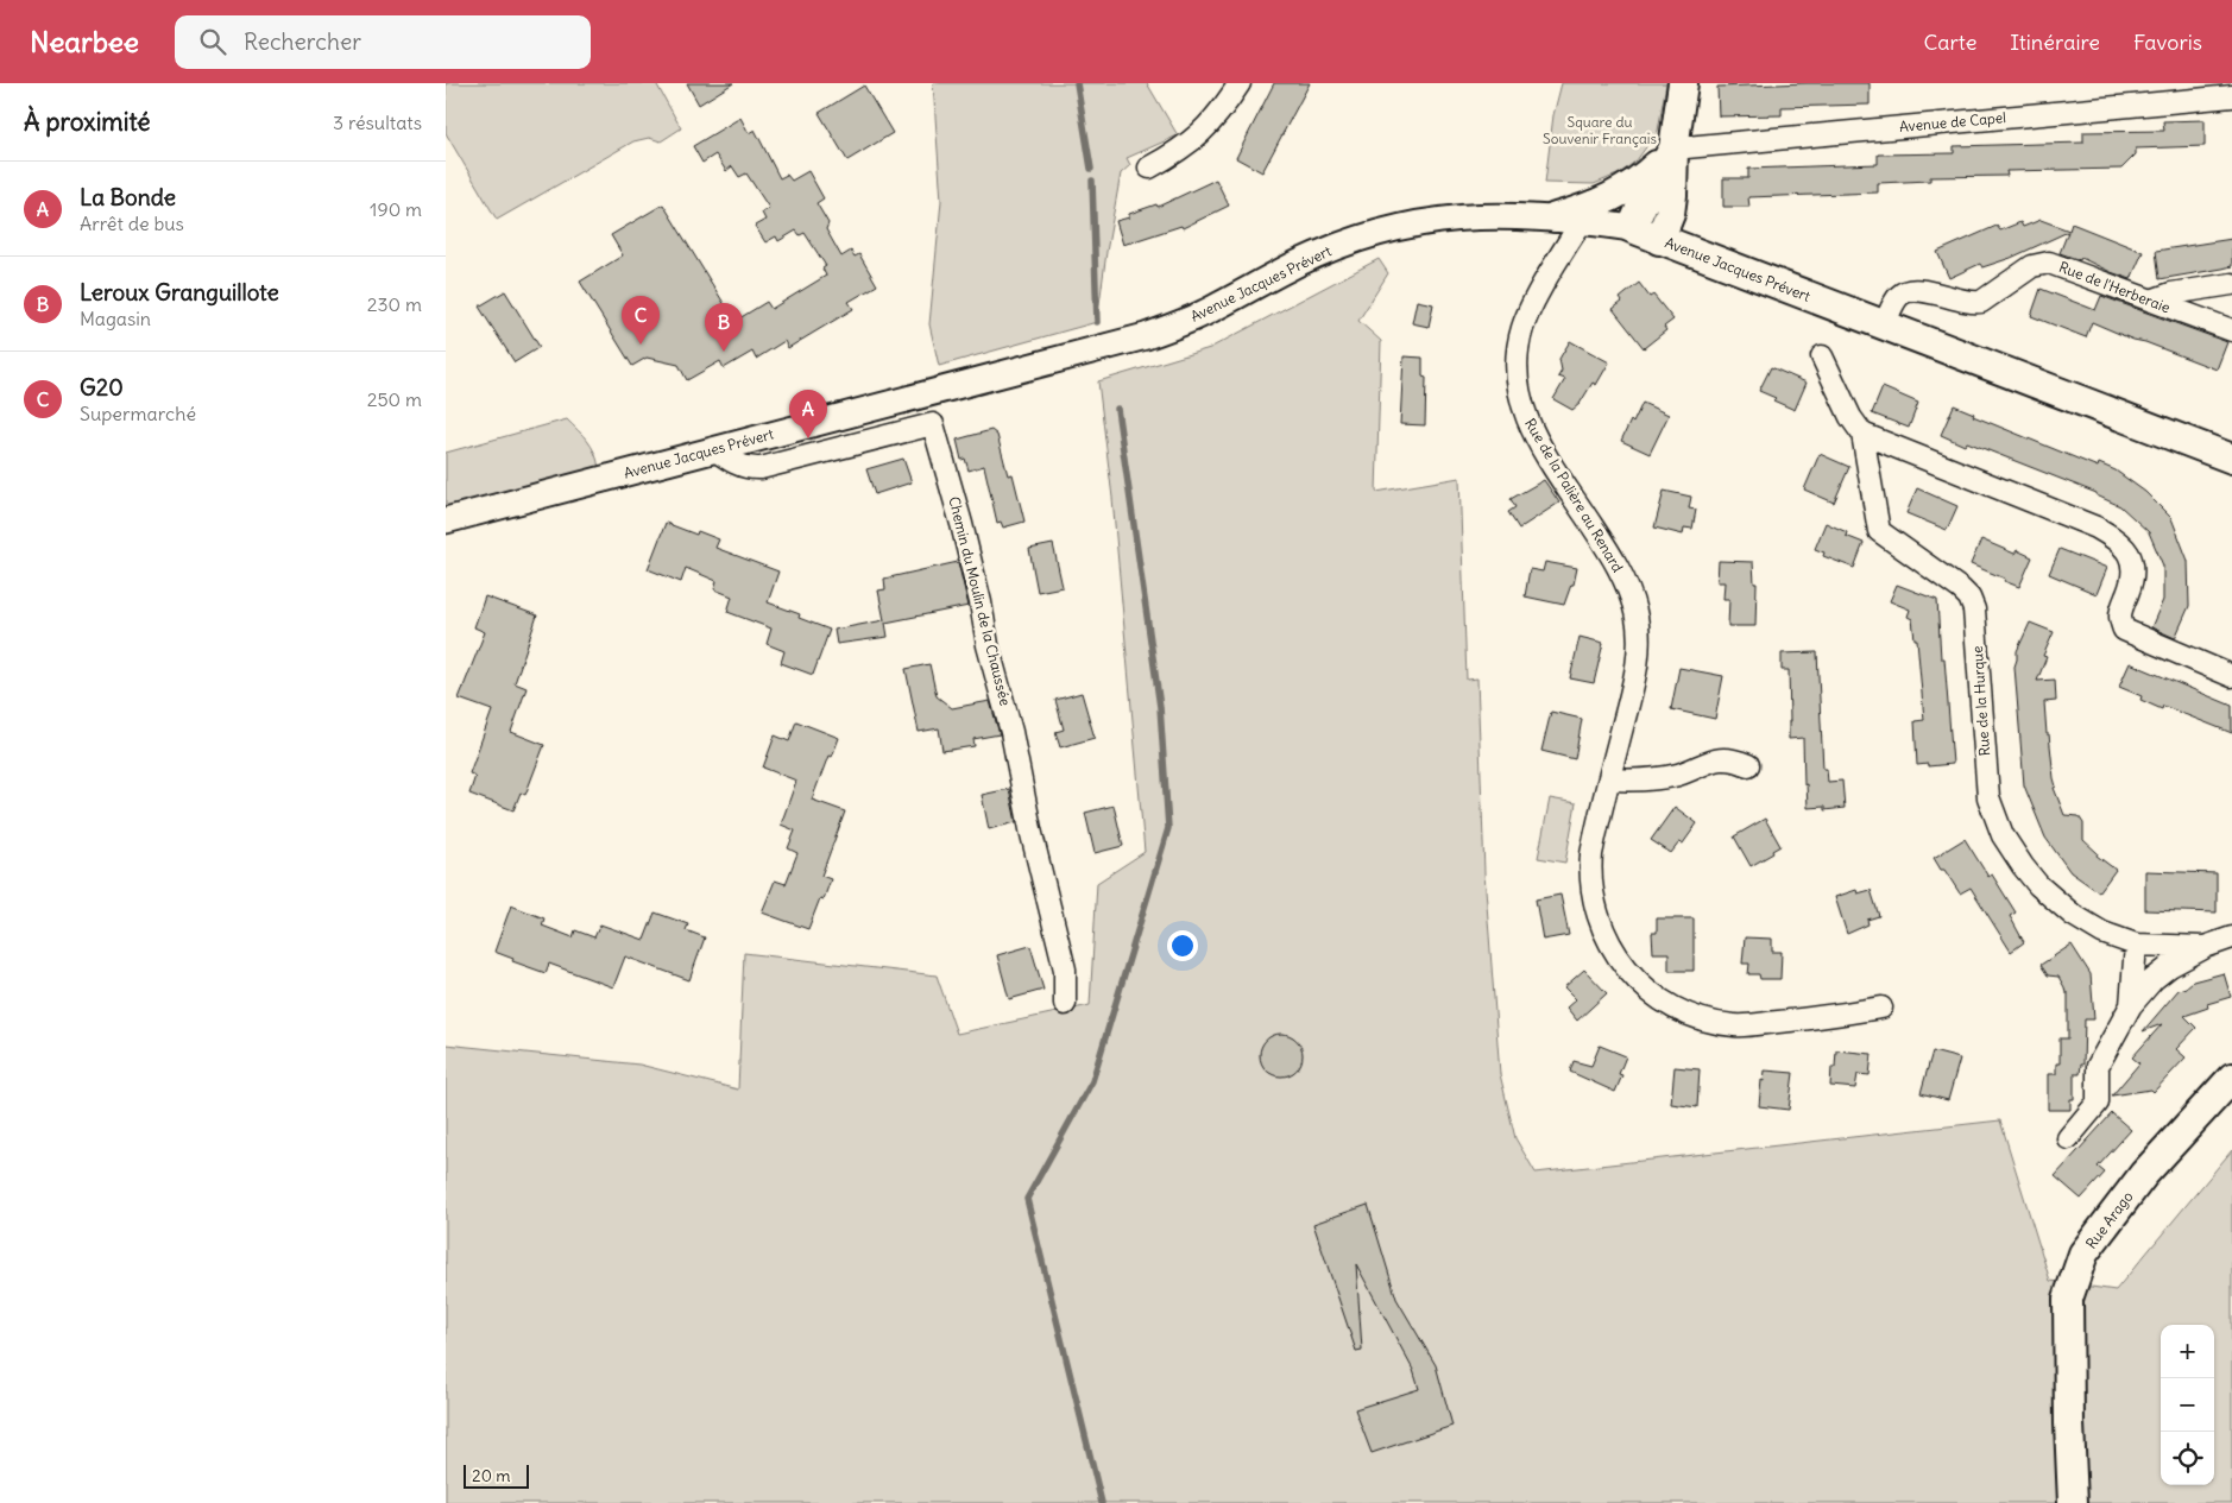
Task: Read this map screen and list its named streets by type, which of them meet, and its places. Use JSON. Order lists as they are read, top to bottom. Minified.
{"streets":{"main road":["Avenue Jacques Prévert","Rue Arago"],"street":["Avenue de Capel","Rue de l'Herberaie","Rue de la Palière au Renard","Chemin du Moulin de la Chaussée","Rue de la Hurque"]},"crossings":[["Avenue Jacques Prévert","Rue de l'Herberaie"],["Avenue Jacques Prévert","Rue de la Palière au Renard"],["Avenue Jacques Prévert","Chemin du Moulin de la Chaussée"]],"parks":["Square du Souvenir Français"],"scale_bar":"20 m","page":{"header":"Nearbee","search":"Rechercher","nav":["Carte","Itinéraire","Favoris"],"heading":["À proximité","3 résultats"],"list":[{"mark":"A","name":"La Bonde","note":"Arrêt de bus","value":"190 m"},{"mark":"B","name":"Leroux Granguillote","note":"Magasin","value":"230 m"},{"mark":"C","name":"G20","note":"Supermarché","value":"250 m"}],"pins":["C","B","A"],"map_buttons":["+","−"],"scale":"20 m"}}
